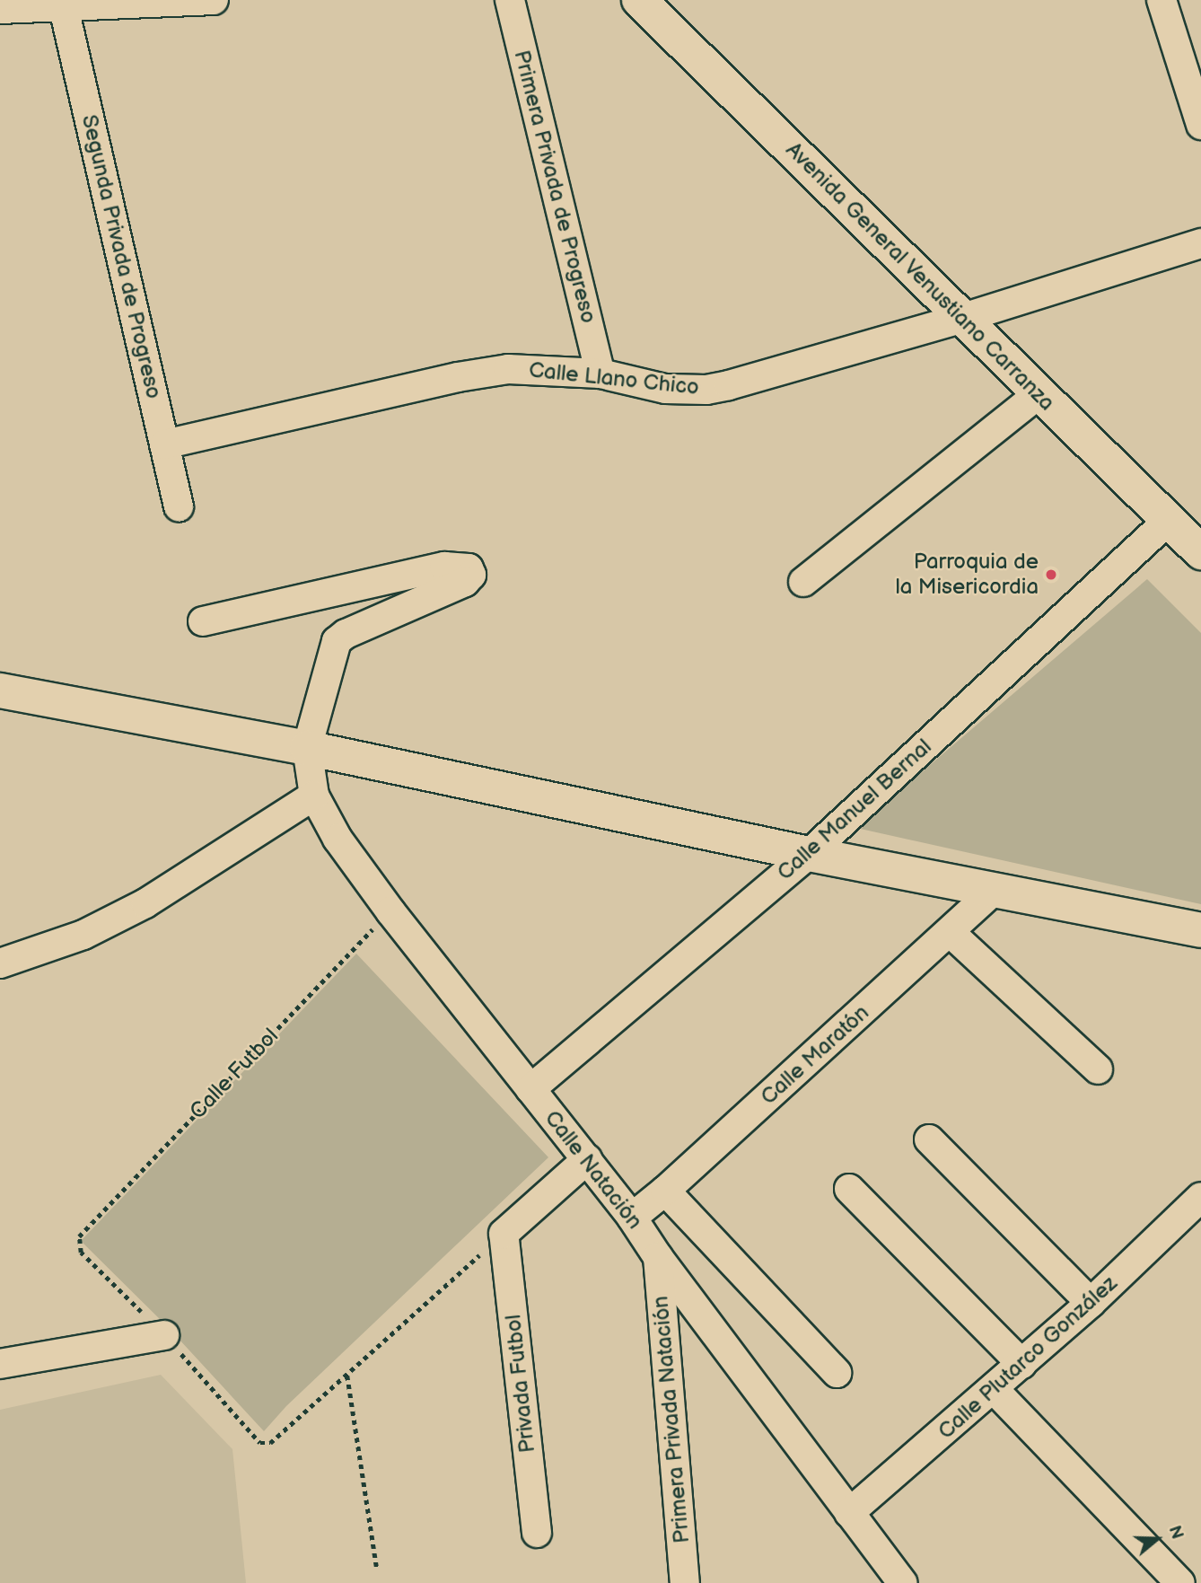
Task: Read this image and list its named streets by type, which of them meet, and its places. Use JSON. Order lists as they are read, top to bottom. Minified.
{"streets":{"main road":["Avenida General Venustiano Carranza"],"street":["Primera Privada de Progreso","Segunda Privada de Progreso","Calle Llano Chico","Calle Manuel Bernal","Calle Maratón","Calle Natación","Calle Plutarco González","Privada Futbol","Primera Privada Natación"],"path":["Calle Futbol"]},"crossings":[["Primera Privada de Progreso","Calle Llano Chico"],["Segunda Privada de Progreso","Calle Llano Chico"],["Avenida General Venustiano Carranza","Calle Llano Chico"],["Avenida General Venustiano Carranza","Calle Manuel Bernal"],["Calle Manuel Bernal","Calle Natación"],["Calle Maratón","Calle Natación"],["Calle Futbol","Calle Natación"],["Calle Natación","Calle Plutarco González"],["Calle Natación","Primera Privada Natación"]],"places":["Parroquia de la Misericordia"],"north":"right"}
